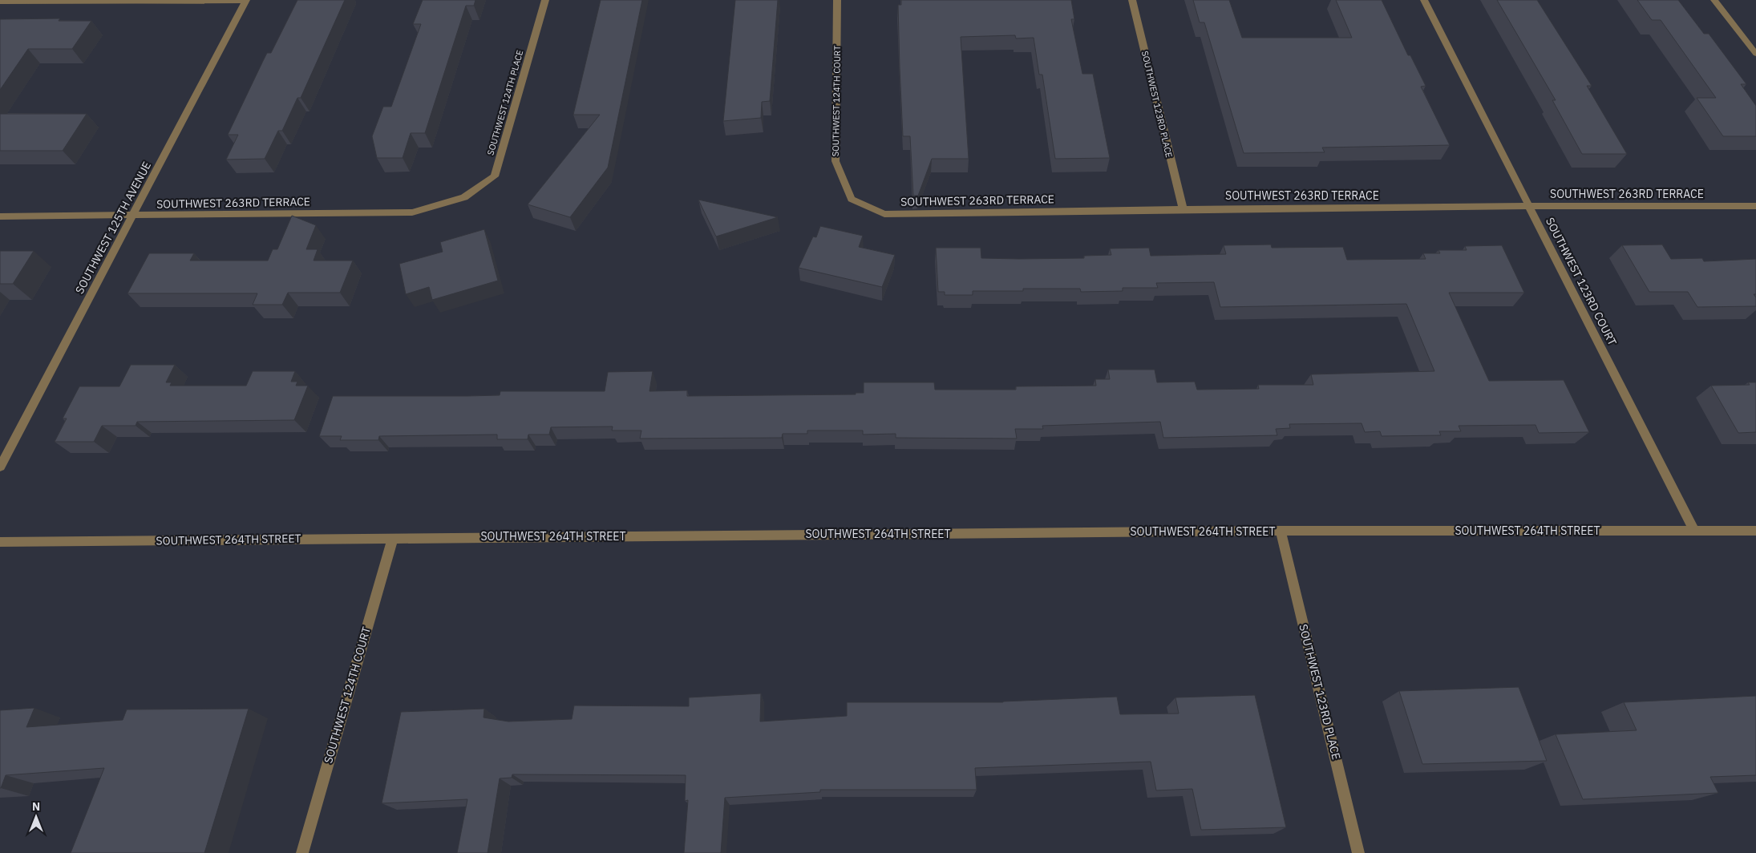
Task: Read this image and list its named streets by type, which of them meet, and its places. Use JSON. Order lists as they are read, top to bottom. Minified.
{"streets":{"street":["SOUTHWEST 124TH COURT","SOUTHWEST 124TH PLACE","SOUTHWEST 123RD PLACE","SOUTHWEST 263RD TERRACE","SOUTHWEST 125TH AVENUE","SOUTHWEST 123RD COURT","SOUTHWEST 264TH STREET"]},"crossings":[["SOUTHWEST 124TH COURT","SOUTHWEST 263RD TERRACE"],["SOUTHWEST 124TH COURT","SOUTHWEST 264TH STREET"],["SOUTHWEST 124TH PLACE","SOUTHWEST 263RD TERRACE"],["SOUTHWEST 123RD PLACE","SOUTHWEST 263RD TERRACE"],["SOUTHWEST 123RD PLACE","SOUTHWEST 264TH STREET"],["SOUTHWEST 263RD TERRACE","SOUTHWEST 125TH AVENUE"],["SOUTHWEST 263RD TERRACE","SOUTHWEST 123RD COURT"],["SOUTHWEST 123RD COURT","SOUTHWEST 264TH STREET"]],"north":"top"}
